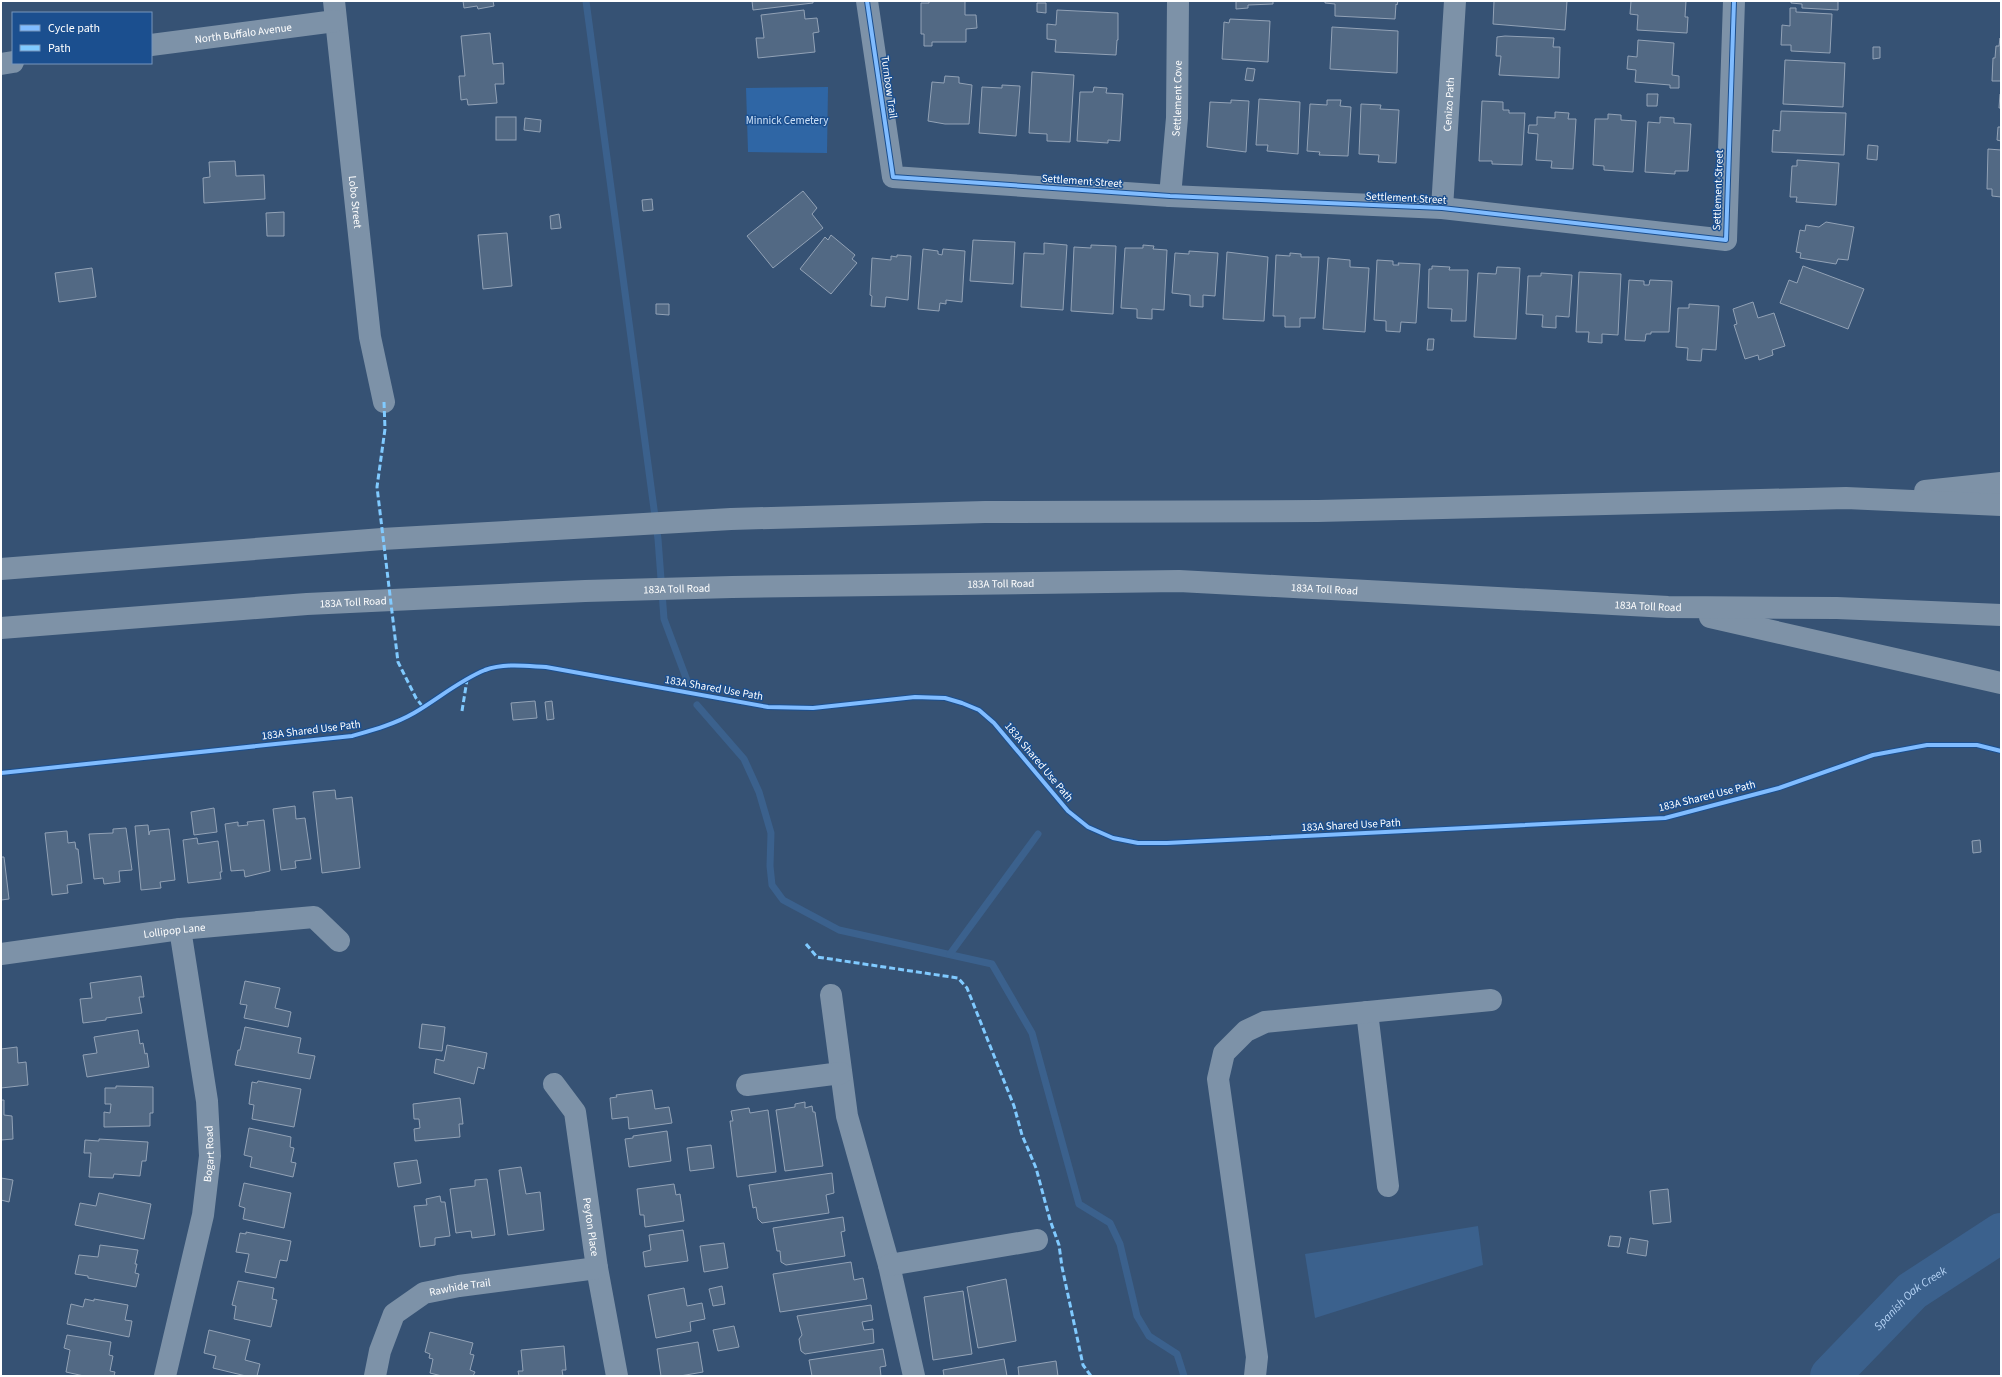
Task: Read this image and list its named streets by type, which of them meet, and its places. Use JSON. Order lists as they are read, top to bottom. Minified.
{"streets":{"highway":["183A Toll Road"],"street":["North Buffalo Avenue","Turnbow Trail","Settlement Cove","Cenizo Path","Settlement Street","Lobo Street","Lollipop Lane","Bogart Road","Peyton Place","Rawhide Trail"],"cycle path":["183A Shared Use Path"]},"crossings":[["North Buffalo Avenue","Lobo Street"],["Turnbow Trail","Settlement Street"],["Settlement Cove","Settlement Street"],["Cenizo Path","Settlement Street"],["Lollipop Lane","Bogart Road"],["Peyton Place","Rawhide Trail"]],"water":["Spanish Oak Creek"],"parks":["Minnick Cemetery"],"legend":["Cycle path","Path"]}
